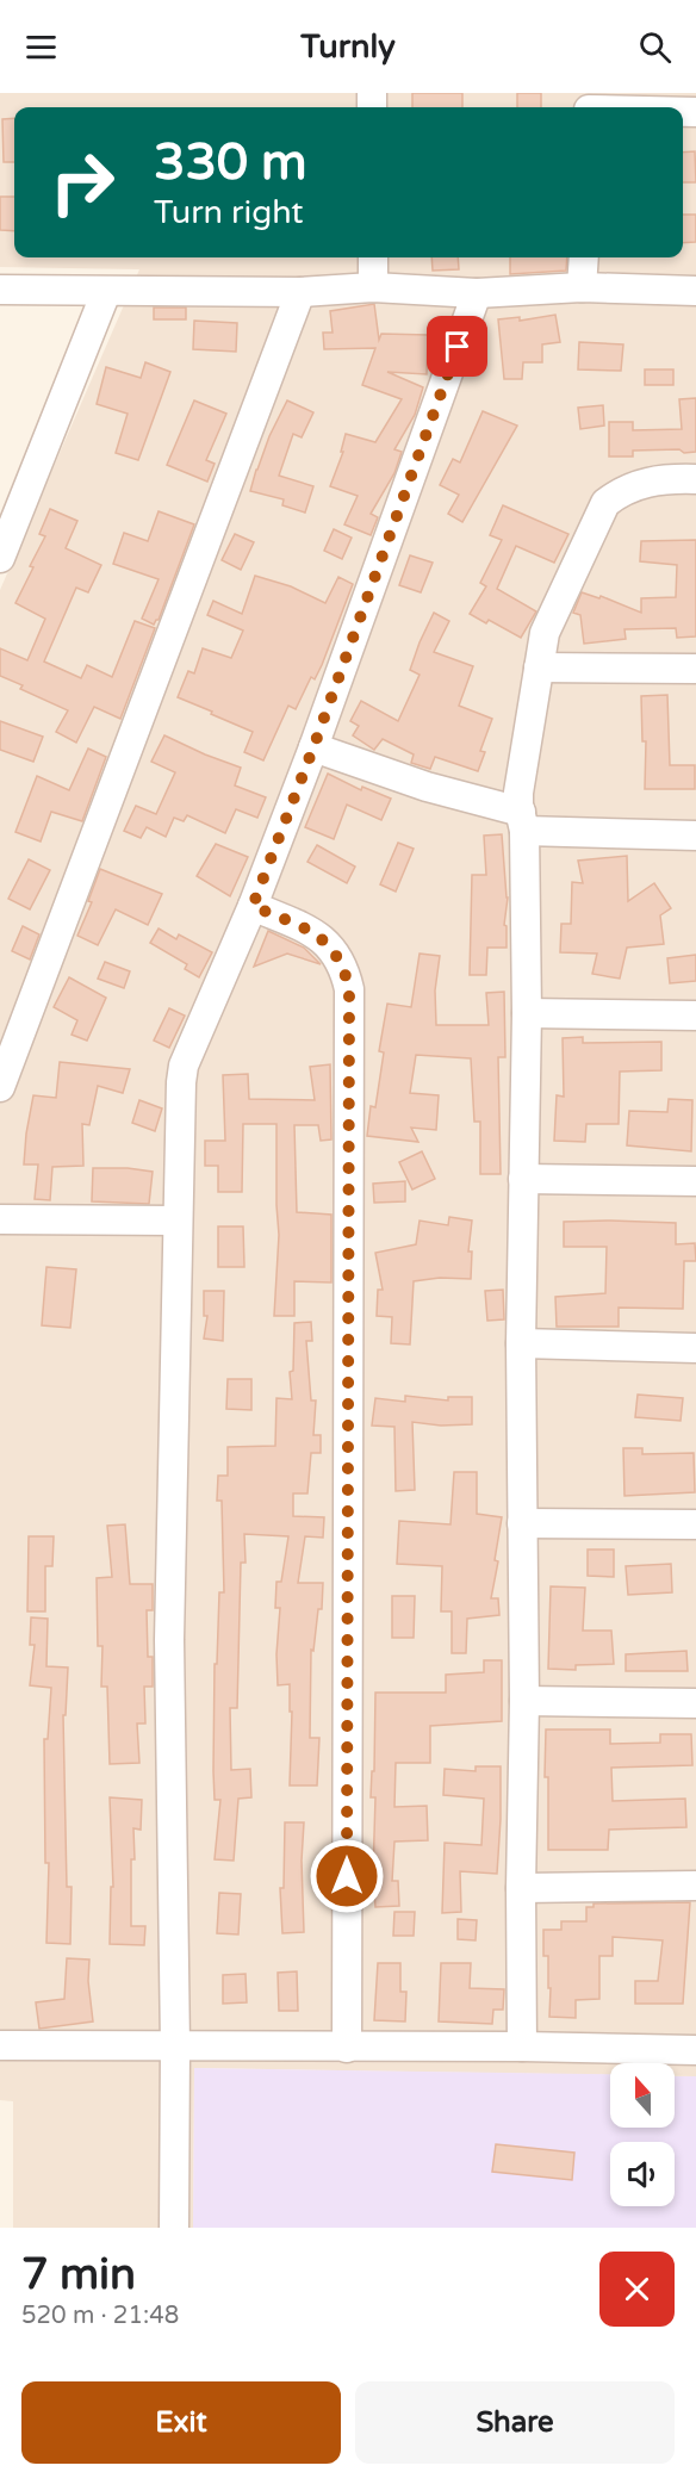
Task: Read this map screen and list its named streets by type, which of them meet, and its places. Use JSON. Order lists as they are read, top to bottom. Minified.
{"north":"top","page":{"header":"Turnly","turn":["330 m","Turn right"],"heading":["7 min","520 m · 21:48"],"buttons":["Exit","Share"]}}
